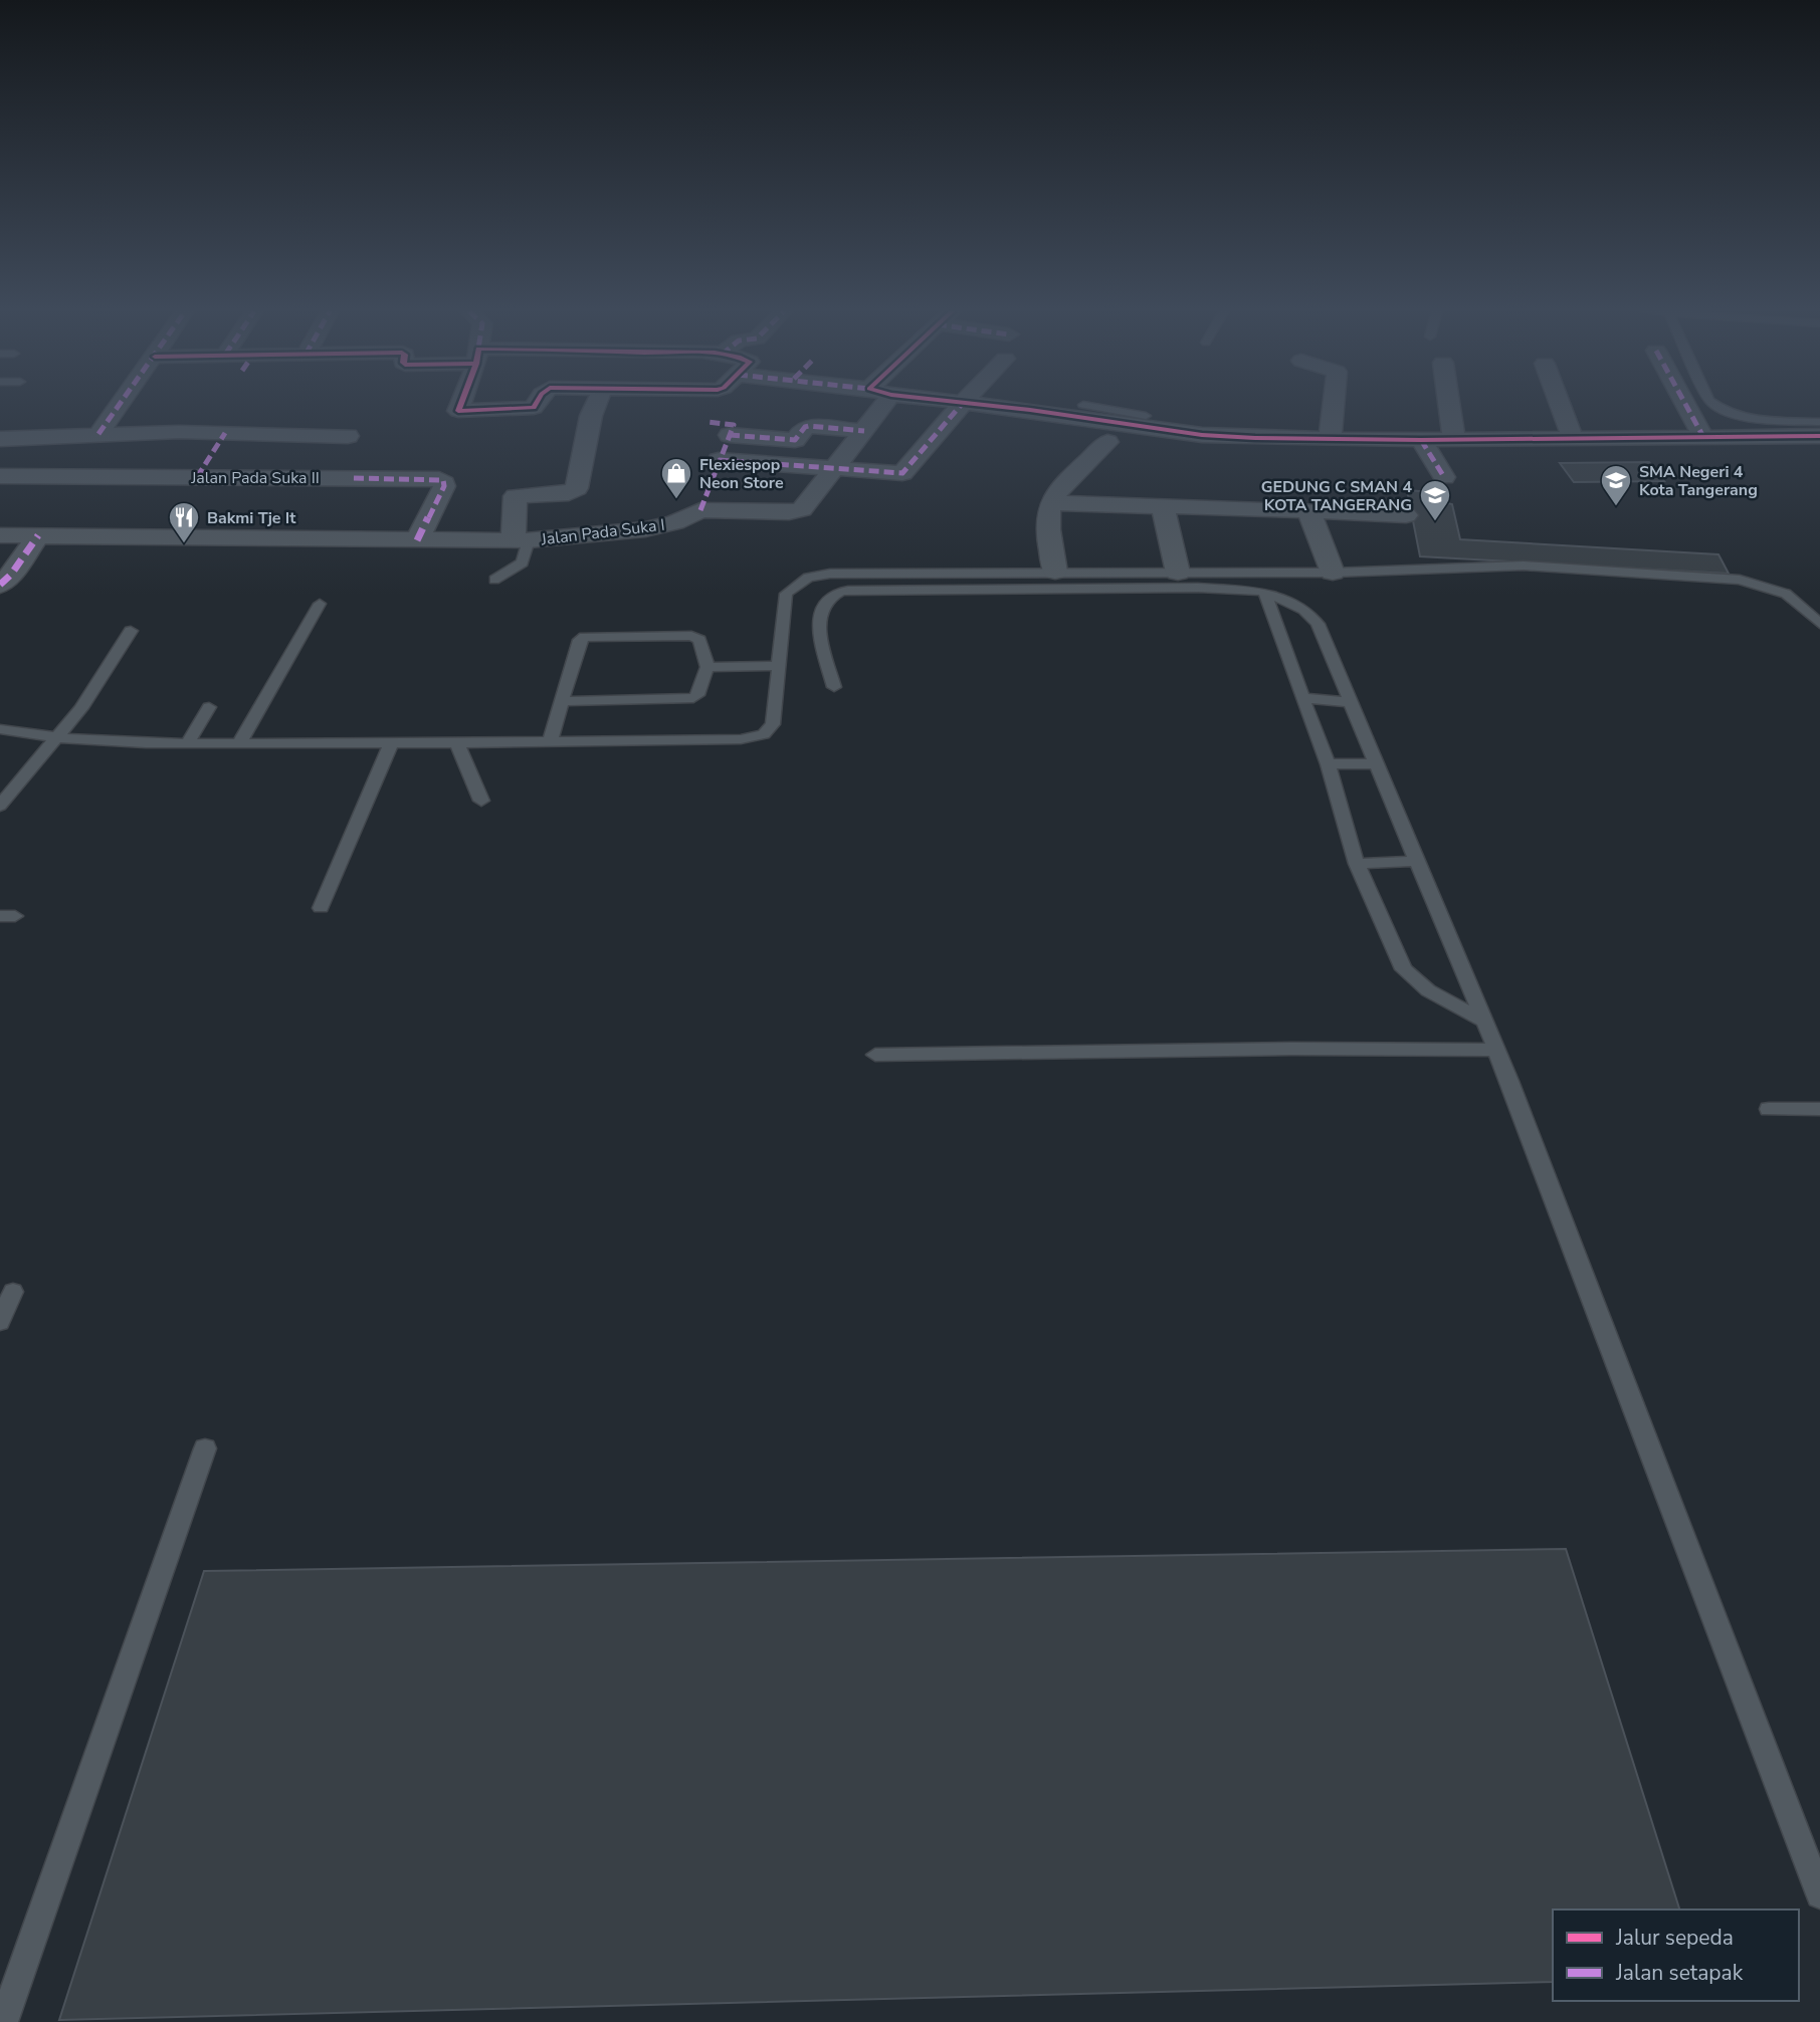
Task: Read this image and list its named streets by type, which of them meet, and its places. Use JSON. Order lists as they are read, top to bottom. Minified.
{"streets":{"street":["Jalan Pada Suka II","Jalan Pada Suka I"]},"crossings":[["Jalan Pada Suka II","Jalan Pada Suka I"]],"places":{"shop":["Flexiespop Neon Store"],"school or university":["SMA Negeri 4 Kota Tangerang","GEDUNG C SMAN 4 KOTA TANGERANG"],"restaurant":["Bakmi Tje It"]},"legend":["Jalur sepeda","Jalan setapak"]}
